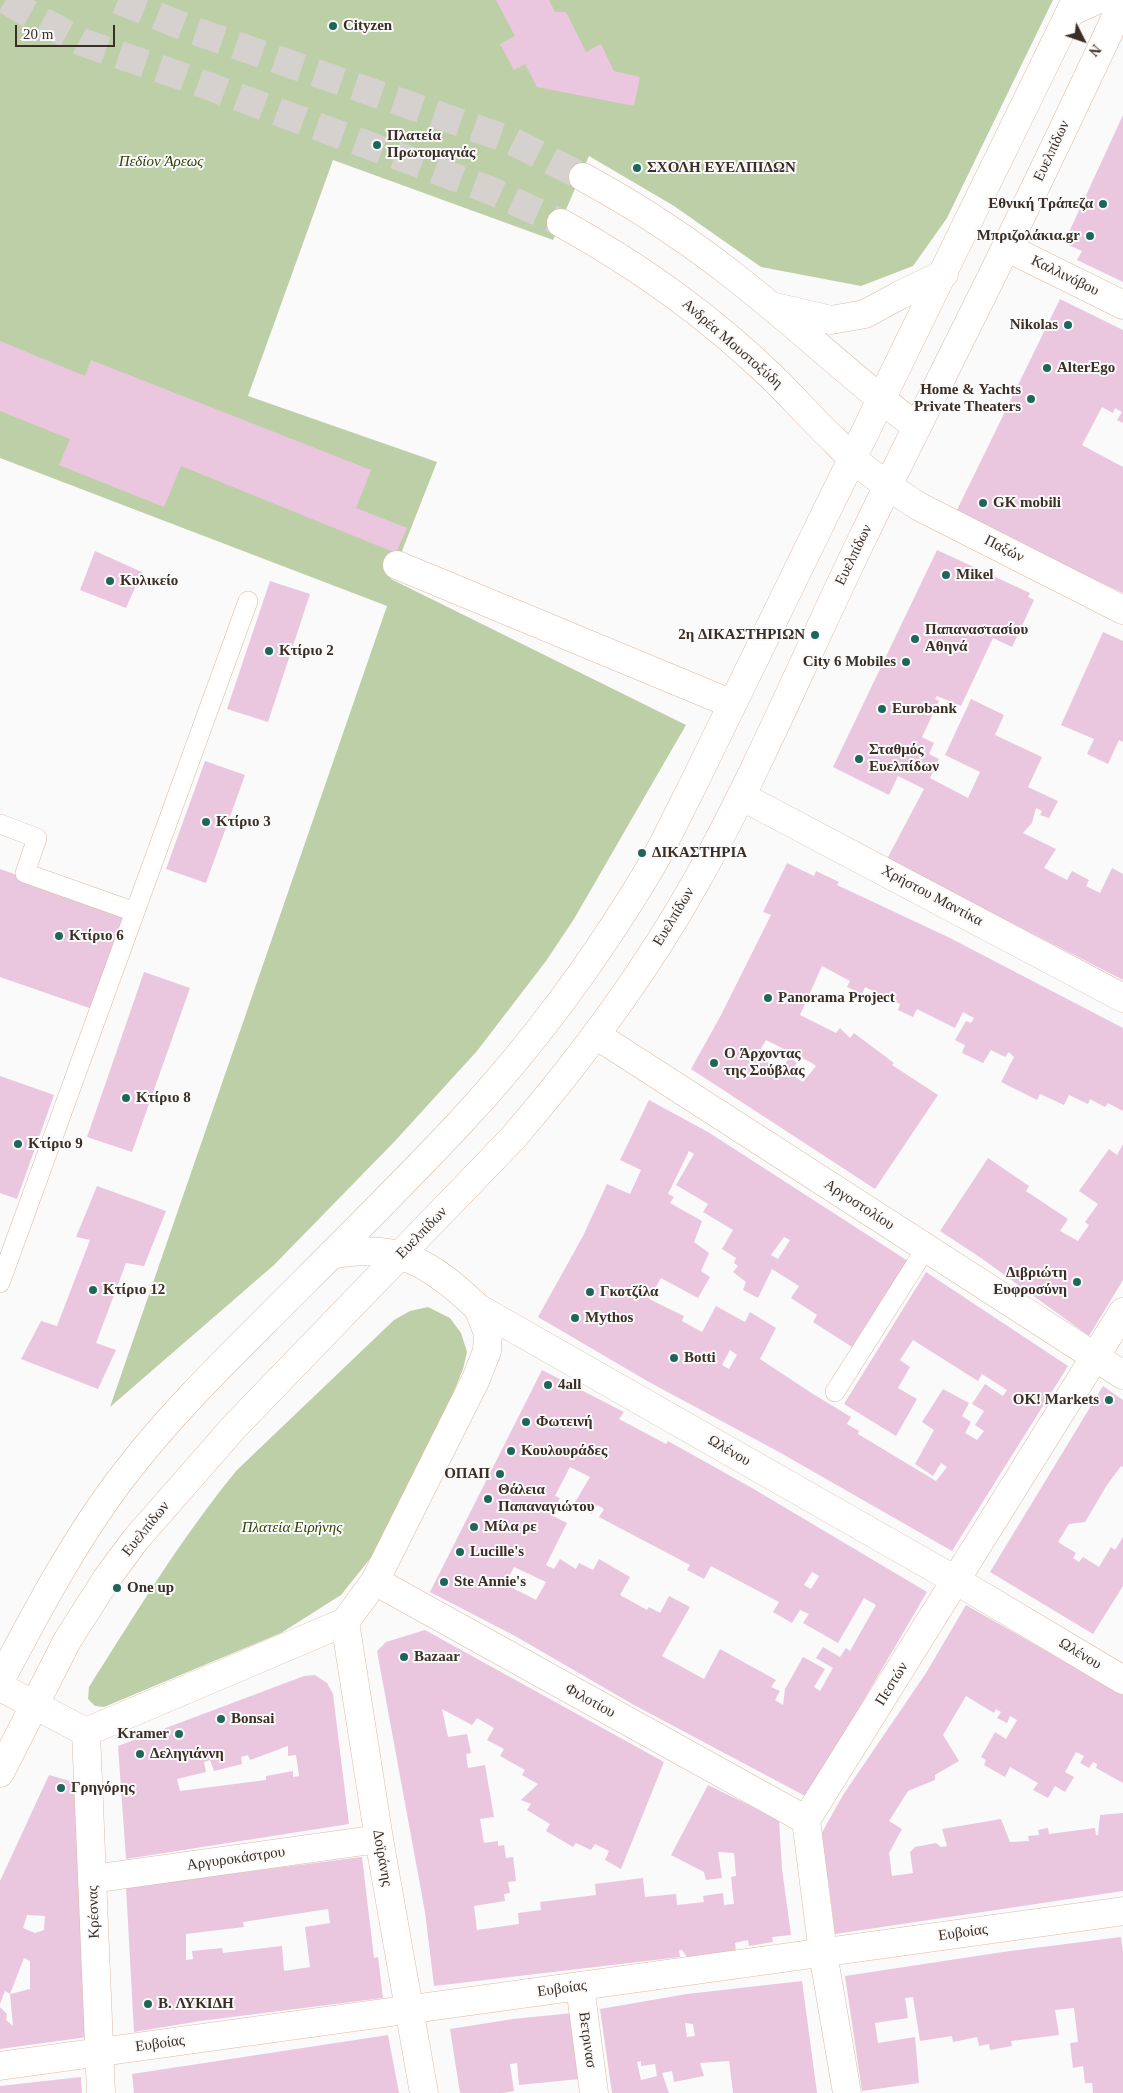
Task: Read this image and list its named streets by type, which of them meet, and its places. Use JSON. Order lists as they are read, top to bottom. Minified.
{"streets":{"street":["Ευελπίδων","Καλλινόβου","Ανδρέα Μουστοξύδη","Παξών","Χρήστου Μαντίκα","Αργοστολίου","Ωλένου","Πεστών","Φιλοτίου","Δοϊράνης","Αργυροκάστρου","Κρέσνας","Ευβοίας","Βετρινασ"]},"crossings":[["Ευελπίδων","Καλλινόβου"],["Ευελπίδων","Ανδρέα Μουστοξύδη"],["Ευελπίδων","Παξών"],["Ευελπίδων","Χρήστου Μαντίκα"],["Ευελπίδων","Αργοστολίου"],["Ευελπίδων","Ωλένου"],["Ανδρέα Μουστοξύδη","Παξών"],["Αργοστολίου","Πεστών"],["Ωλένου","Πεστών"],["Πεστών","Φιλοτίου"],["Δοϊράνης","Αργυροκάστρου"],["Δοϊράνης","Ευβοίας"],["Αργυροκάστρου","Κρέσνας"],["Κρέσνας","Ευβοίας"],["Ευβοίας","Βετρινασ"]],"parks":["Πεδίον Άρεως","Πλατεία Ειρήνης"],"places":["Cityzen","Πλατεία Πρωτομαγιάς","ΣΧΟΛΗ ΕΥΕΛΠΙΔΩΝ","Εθνική Τράπεζα","Μπριζολάκια.gr","Nikolas","AlterEgo","Home & Yachts Private Theaters","GK mobili","Mikel","Κυλικείο","2η ΔΙΚΑΣΤΗΡΙΩΝ","Παπαναστασίου Αθηνά","Κτίριο 2","City 6 Mobiles","Eurobank","Σταθμός Ευελπίδων","Κτίριο 3","ΔΙΚΑΣΤΗΡΙΑ","Κτίριο 6","Panorama Project","Ο Άρχοντας της Σούβλας","Κτίριο 8","Κτίριο 9","Διβριώτη Ευφροσύνη","Κτίριο 12","Γκοτζίλα","Mythos","Botti","4all","OK! Markets","Φωτεινή","Κουλουράδες","ΟΠΑΠ","Θάλεια Παπαναγιώτου","Μίλα ρε","Lucille's","Ste Annie's","One up","Bazaar","Bonsai","Kramer","Δεληγιάννη","Γρηγόρης","Β. ΛΥΚΙΔΗ"],"scale_bar":"20 m","north":"bottom right"}
